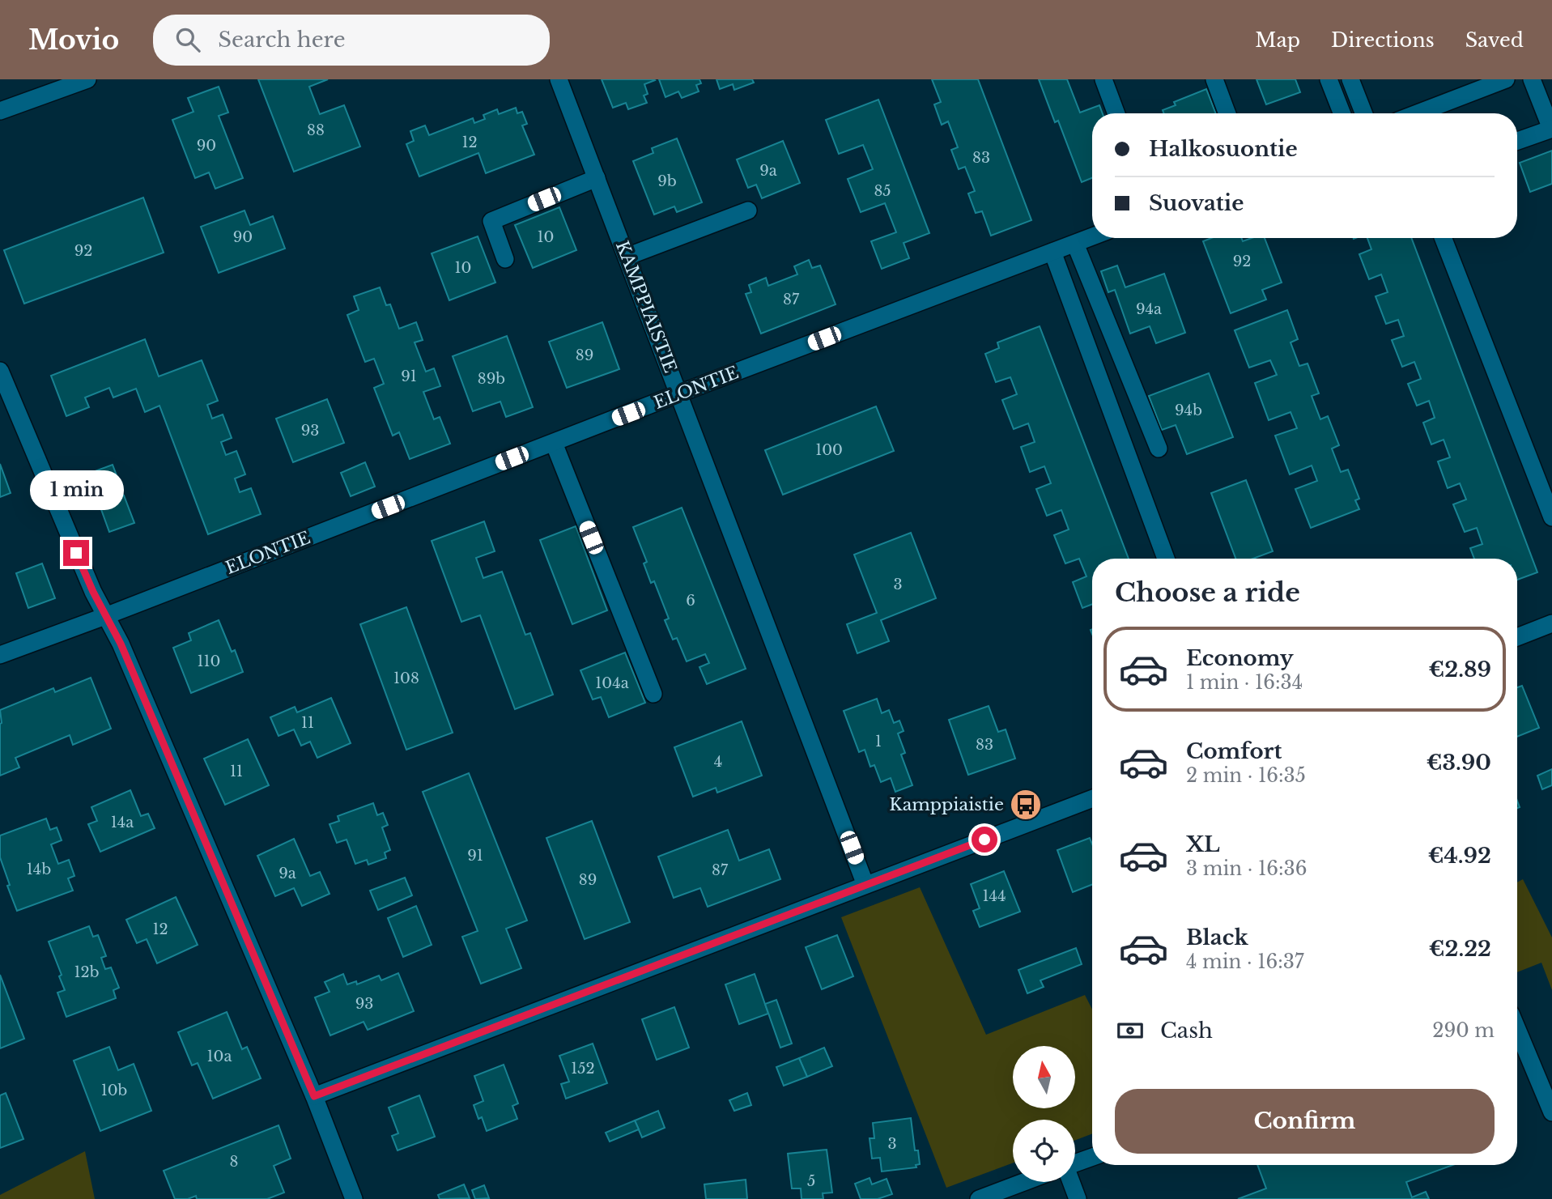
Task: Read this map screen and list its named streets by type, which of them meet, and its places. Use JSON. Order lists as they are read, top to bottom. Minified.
{"streets":{"street":["KAMPPIAISTIE","ELONTIE"]},"crossings":[["KAMPPIAISTIE","ELONTIE"]],"places":{"bus stop":["Kamppiaistie"]},"house_numbers":["88","12","90","83","9a","9b","85","90","10","92","92","10","87","94a","89","91","89b","94b","93","100","3","6","110","108","104a","11","1","83","4","11","14a","91","14b","87","9a","89","144","12","12b","93","10a","152","10b","3","8","5"],"north":"top","page":{"header":"Movio","search":"Search here","nav":["Map","Directions","Saved"],"banner":["Halkosuontie","Suovatie"],"bubble":"1 min","heading":"Choose a ride","list":[{"name":"Economy","note":"1 min · 16:34","value":"€2.89"},{"name":"Comfort","note":"2 min · 16:35","value":"€3.90"},{"name":"XL","note":"3 min · 16:36","value":"€4.92"},{"name":"Black","note":"4 min · 16:37","value":"€2.22"}],"pay":["Cash","290 m"],"buttons":"Confirm"}}
